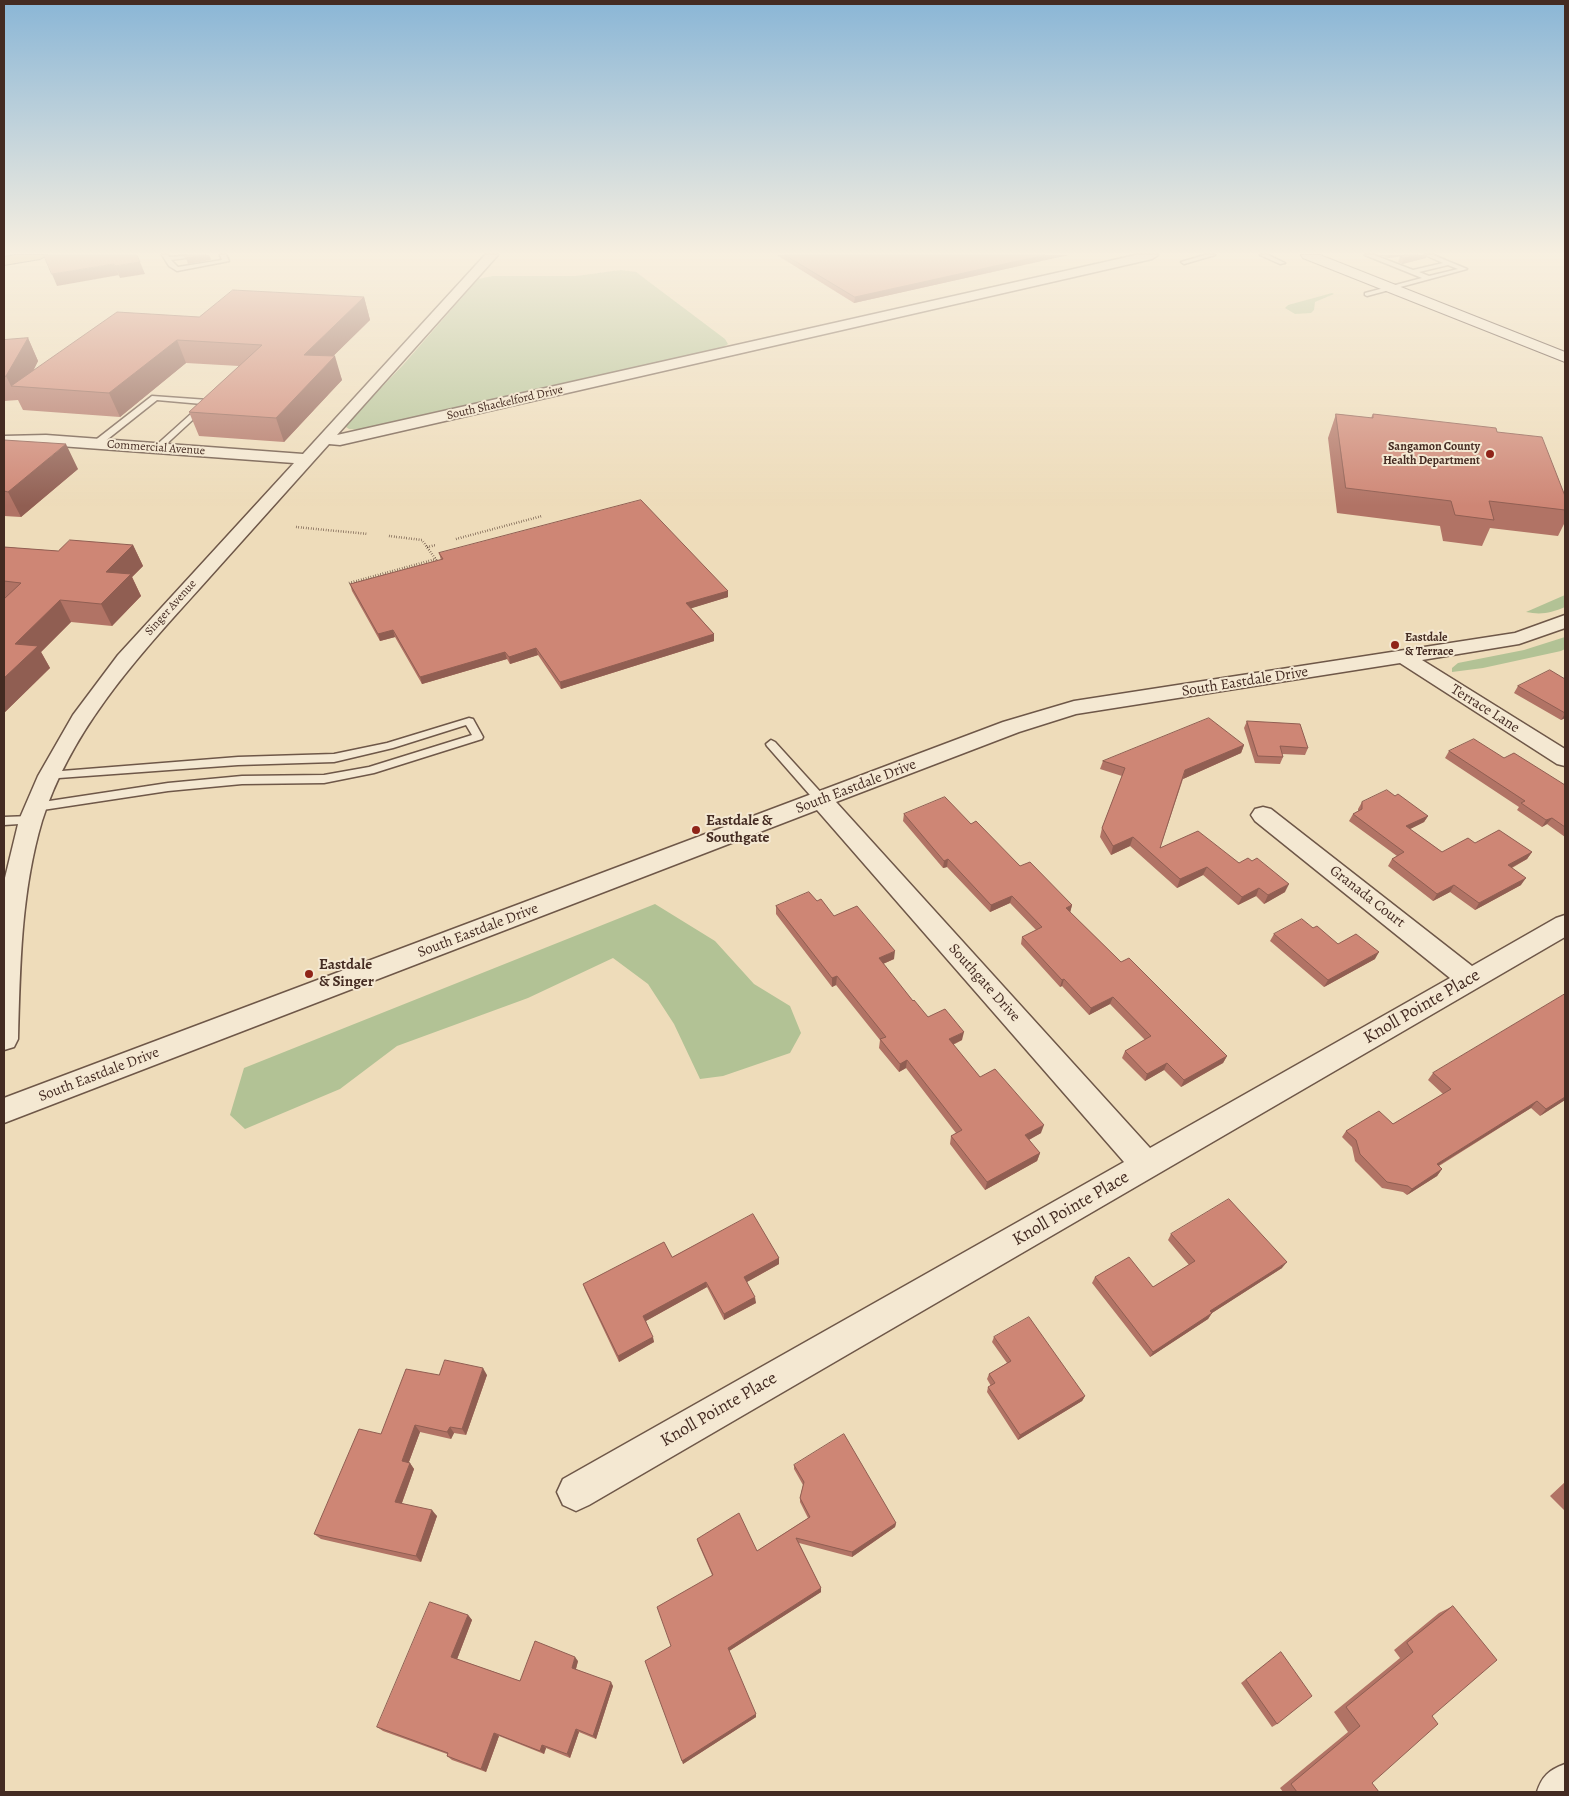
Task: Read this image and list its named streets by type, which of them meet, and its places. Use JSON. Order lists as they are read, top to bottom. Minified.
{"streets":{"street":["South Shackelford Drive","Commercial Avenue","Singer Avenue","South Eastdale Drive","Terrace Lane","Granada Court","Southgate Drive","Knoll Pointe Place"]},"crossings":[["South Shackelford Drive","Singer Avenue"],["Commercial Avenue","Singer Avenue"],["South Eastdale Drive","Terrace Lane"],["South Eastdale Drive","Southgate Drive"],["Granada Court","Knoll Pointe Place"],["Southgate Drive","Knoll Pointe Place"]],"places":["Sangamon County Health Department","Eastdale & Terrace","Eastdale & Southgate","Eastdale & Singer"]}
